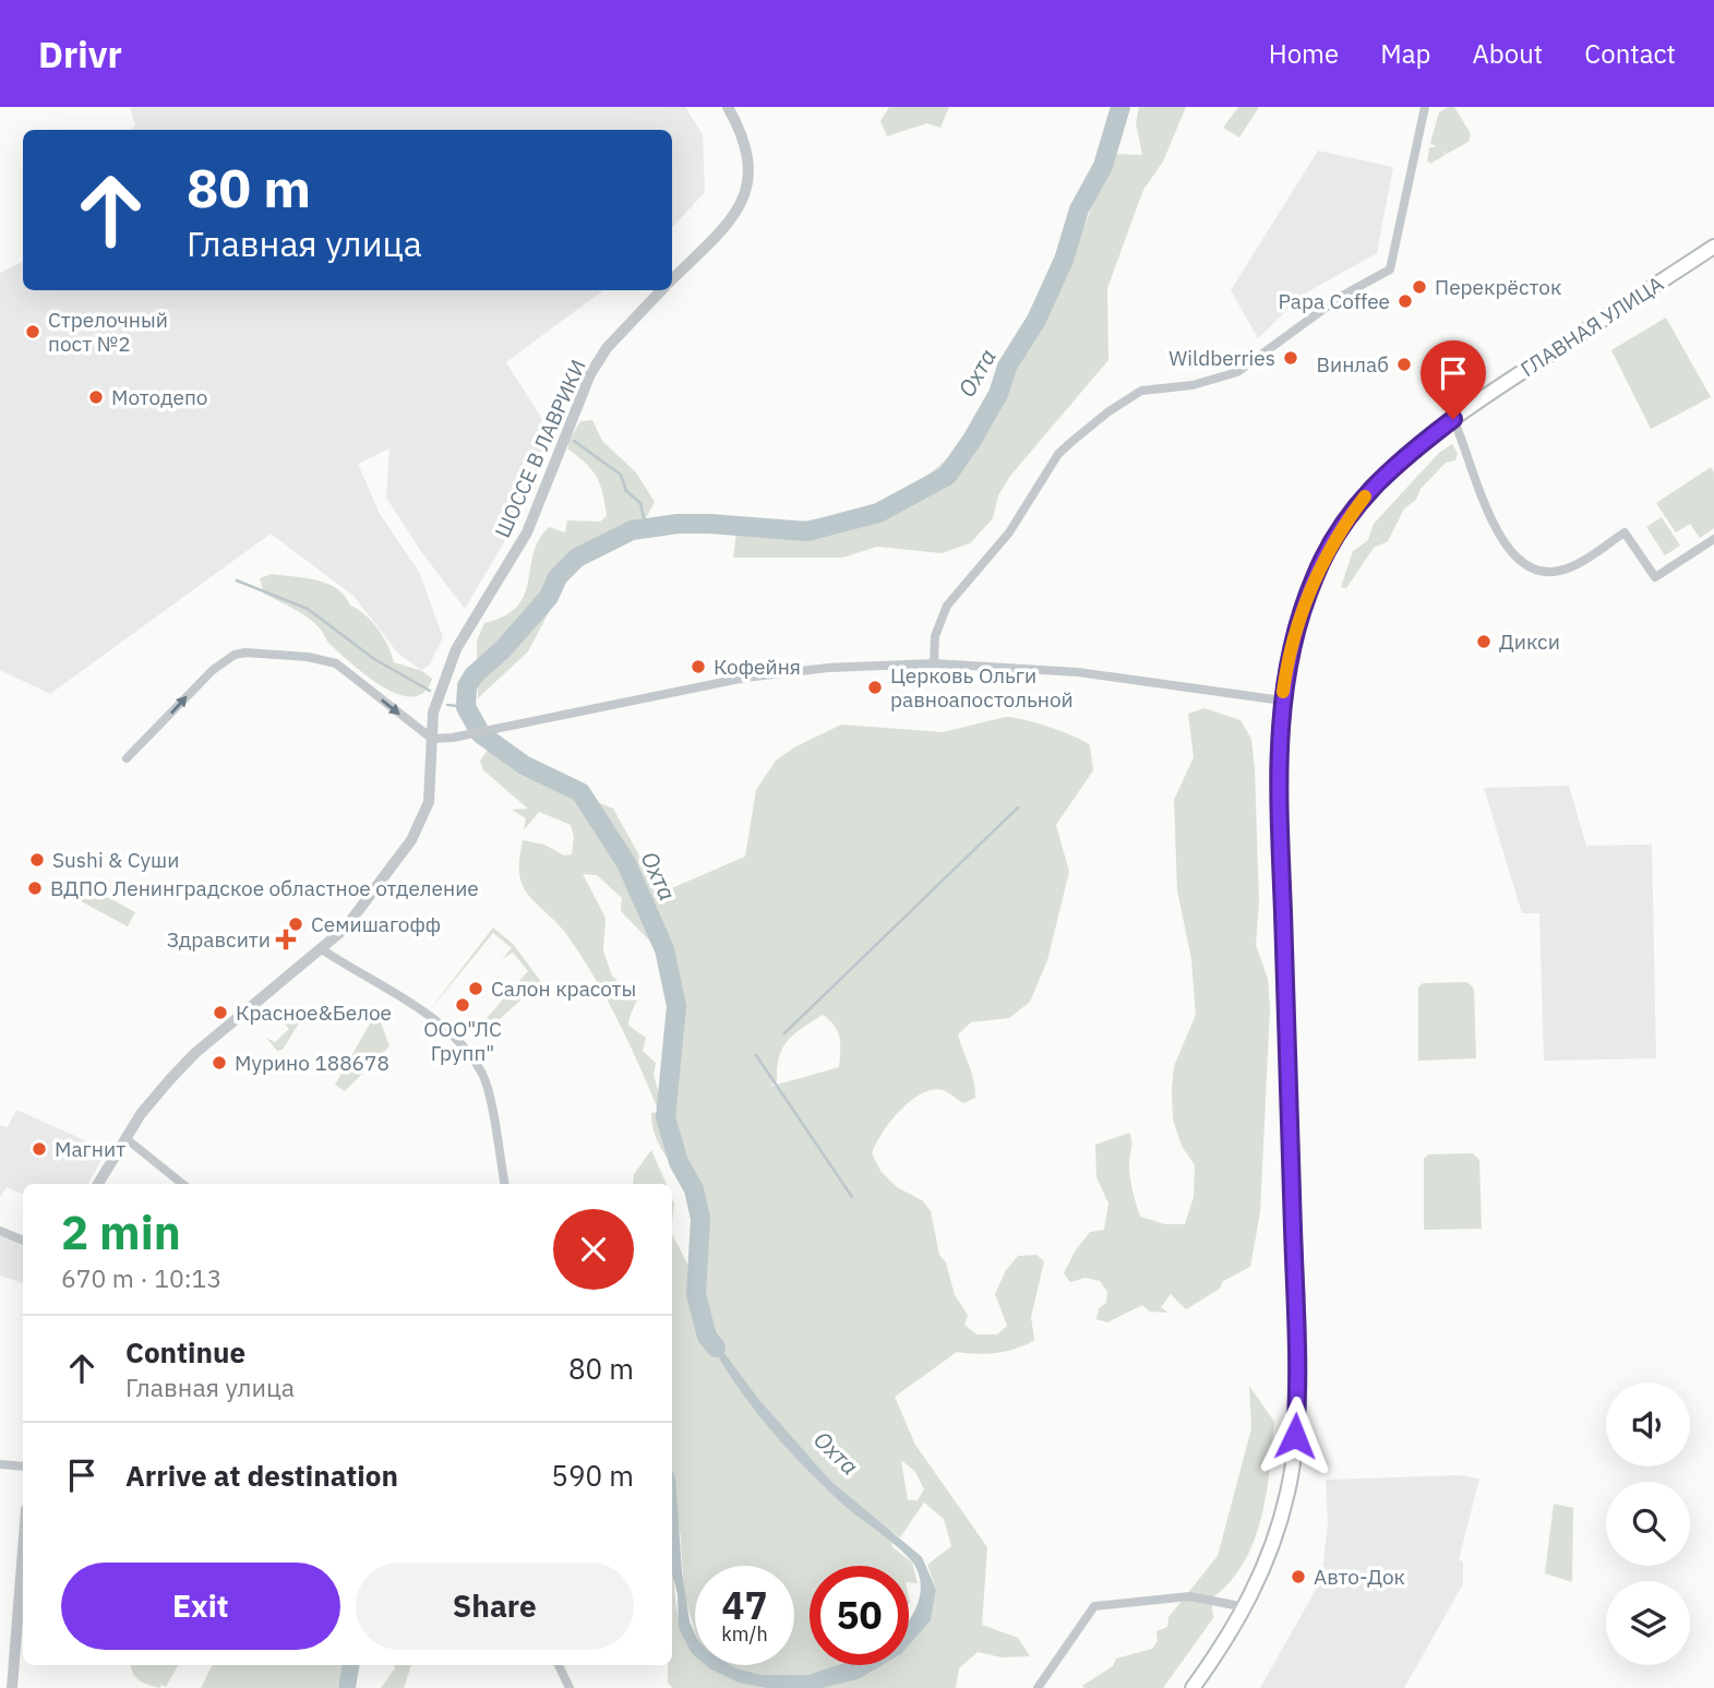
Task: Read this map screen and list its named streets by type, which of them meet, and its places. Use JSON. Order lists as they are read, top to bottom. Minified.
{"streets":{"main road":["ГЛАВНАЯ УЛИЦА"],"street":["ШОССЕ В ЛАВРИКИ"]},"water":["Охта"],"places":{"other":["Перекрёсток","Papa Coffee","Стрелочный пост №2","Wildberries","Винлаб","Мотодепо","Дикси","Кофейня","Церковь Ольги равноапостольной","Sushi & Суши","ВДПО Ленинградское областное отделение","Семишагофф","Салон красоты","ООО\"ЛС Групп\"","Красное&Белое","Мурино 188678","Магнит","Авто-Док"],"health":["Здравсити"]},"page":{"header":"Drivr","nav":["Home","Map","About","Contact"],"turn":["80 m","Главная улица"],"heading":["2 min","670 m · 10:13"],"list":[{"name":"Continue","note":"Главная улица","value":"80 m"},{"name":"Arrive at destination","value":"590 m"}],"buttons":["Exit","Share"],"speed":"47 km/h","limit":"50"}}
